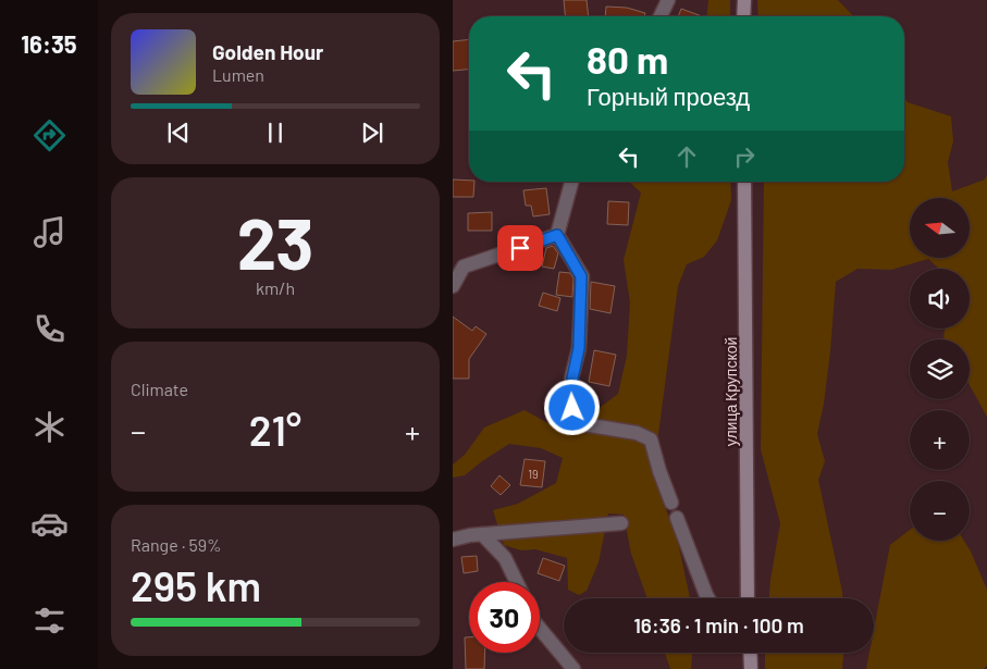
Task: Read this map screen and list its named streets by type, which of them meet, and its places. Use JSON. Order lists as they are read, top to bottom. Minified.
{"streets":{"street":["улица Крупской"]},"house_numbers":["19"],"north":"left","page":{"tabs":"16:35","turn":["80 m","Горный проезд"],"song":["Golden Hour","Lumen"],"tile":[["23","km/h"],"Climate",["Range · 59%","295 km"]],"map_buttons":["+","−"],"heat":["−","21°","+"],"limit":"30","trip":"16:36 · 1 min · 100 m"}}
